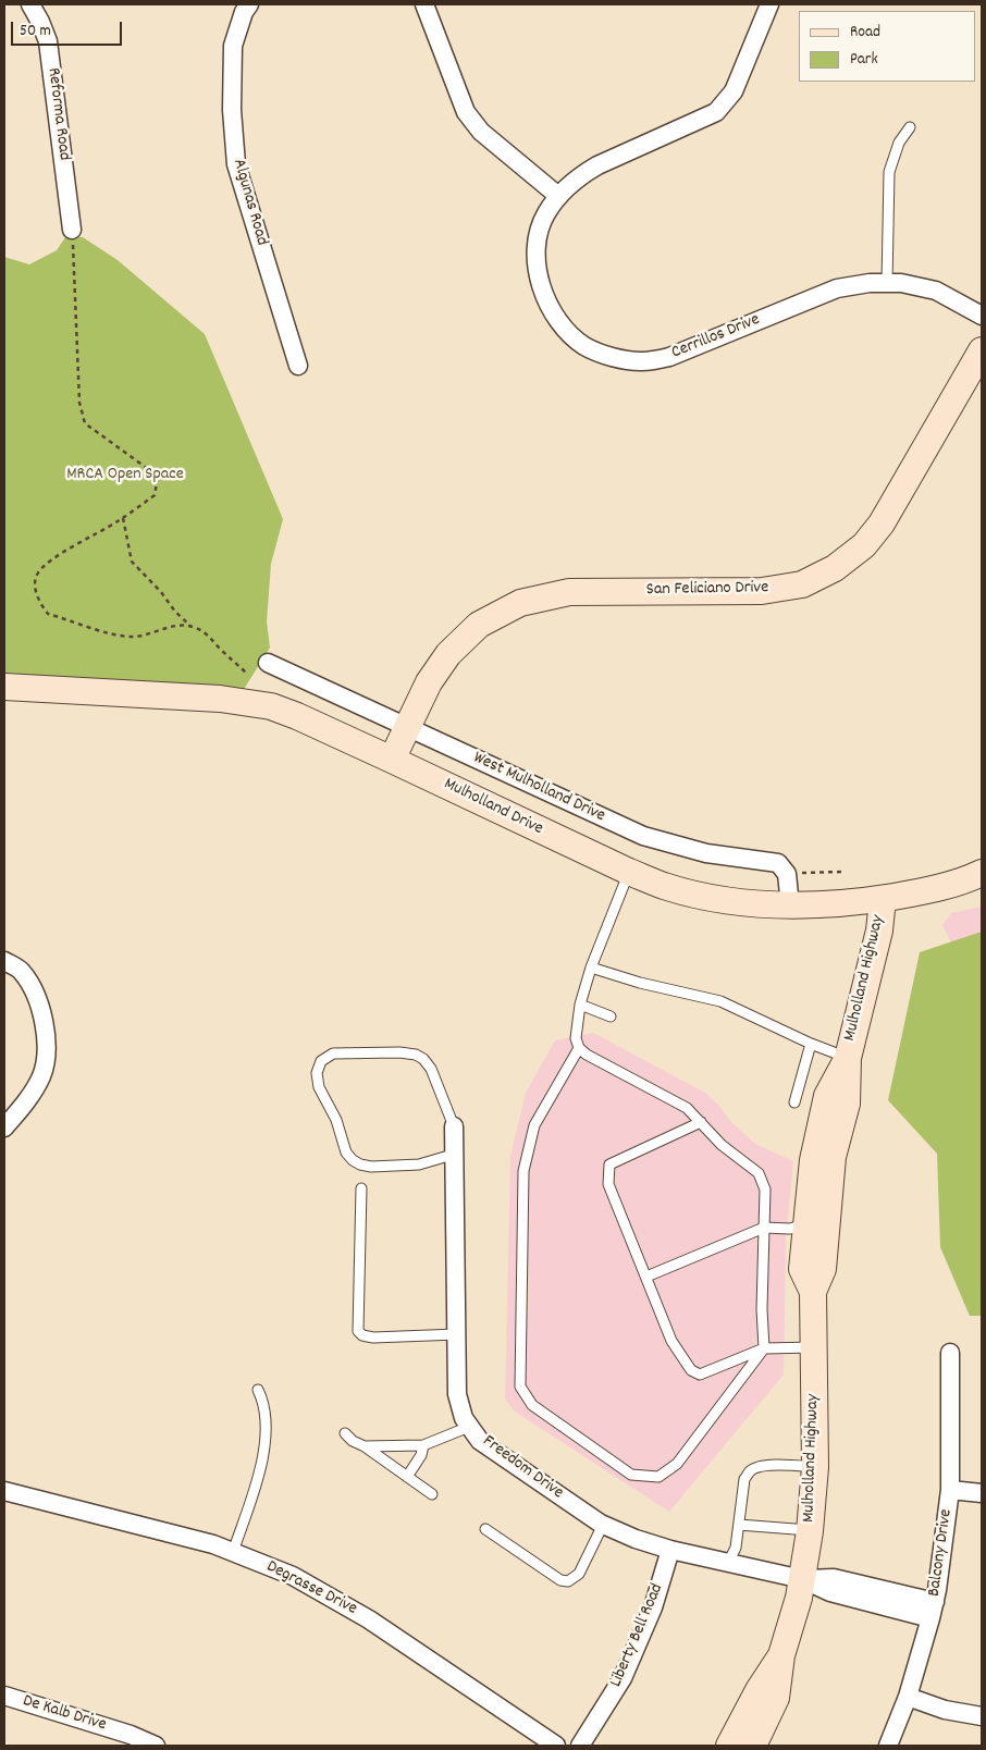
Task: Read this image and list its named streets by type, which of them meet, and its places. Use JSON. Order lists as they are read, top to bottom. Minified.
{"streets":{"main road":["San Feliciano Drive","Mulholland Drive","Mulholland Highway"],"street":["Reforma Road","Algunas Road","Cerrillos Drive","West Mulholland Drive","Freedom Drive","Balcony Drive","Degrasse Drive","Liberty Bell Road","De Kalb Drive"]},"crossings":[["San Feliciano Drive","West Mulholland Drive"],["San Feliciano Drive","Mulholland Drive"],["West Mulholland Drive","Mulholland Drive"],["Mulholland Drive","Mulholland Highway"],["Mulholland Highway","Freedom Drive"],["Freedom Drive","Balcony Drive"],["Freedom Drive","Liberty Bell Road"]],"parks":["MRCA Open Space"],"legend":["Road","Park"],"scale_bar":"50 m"}
